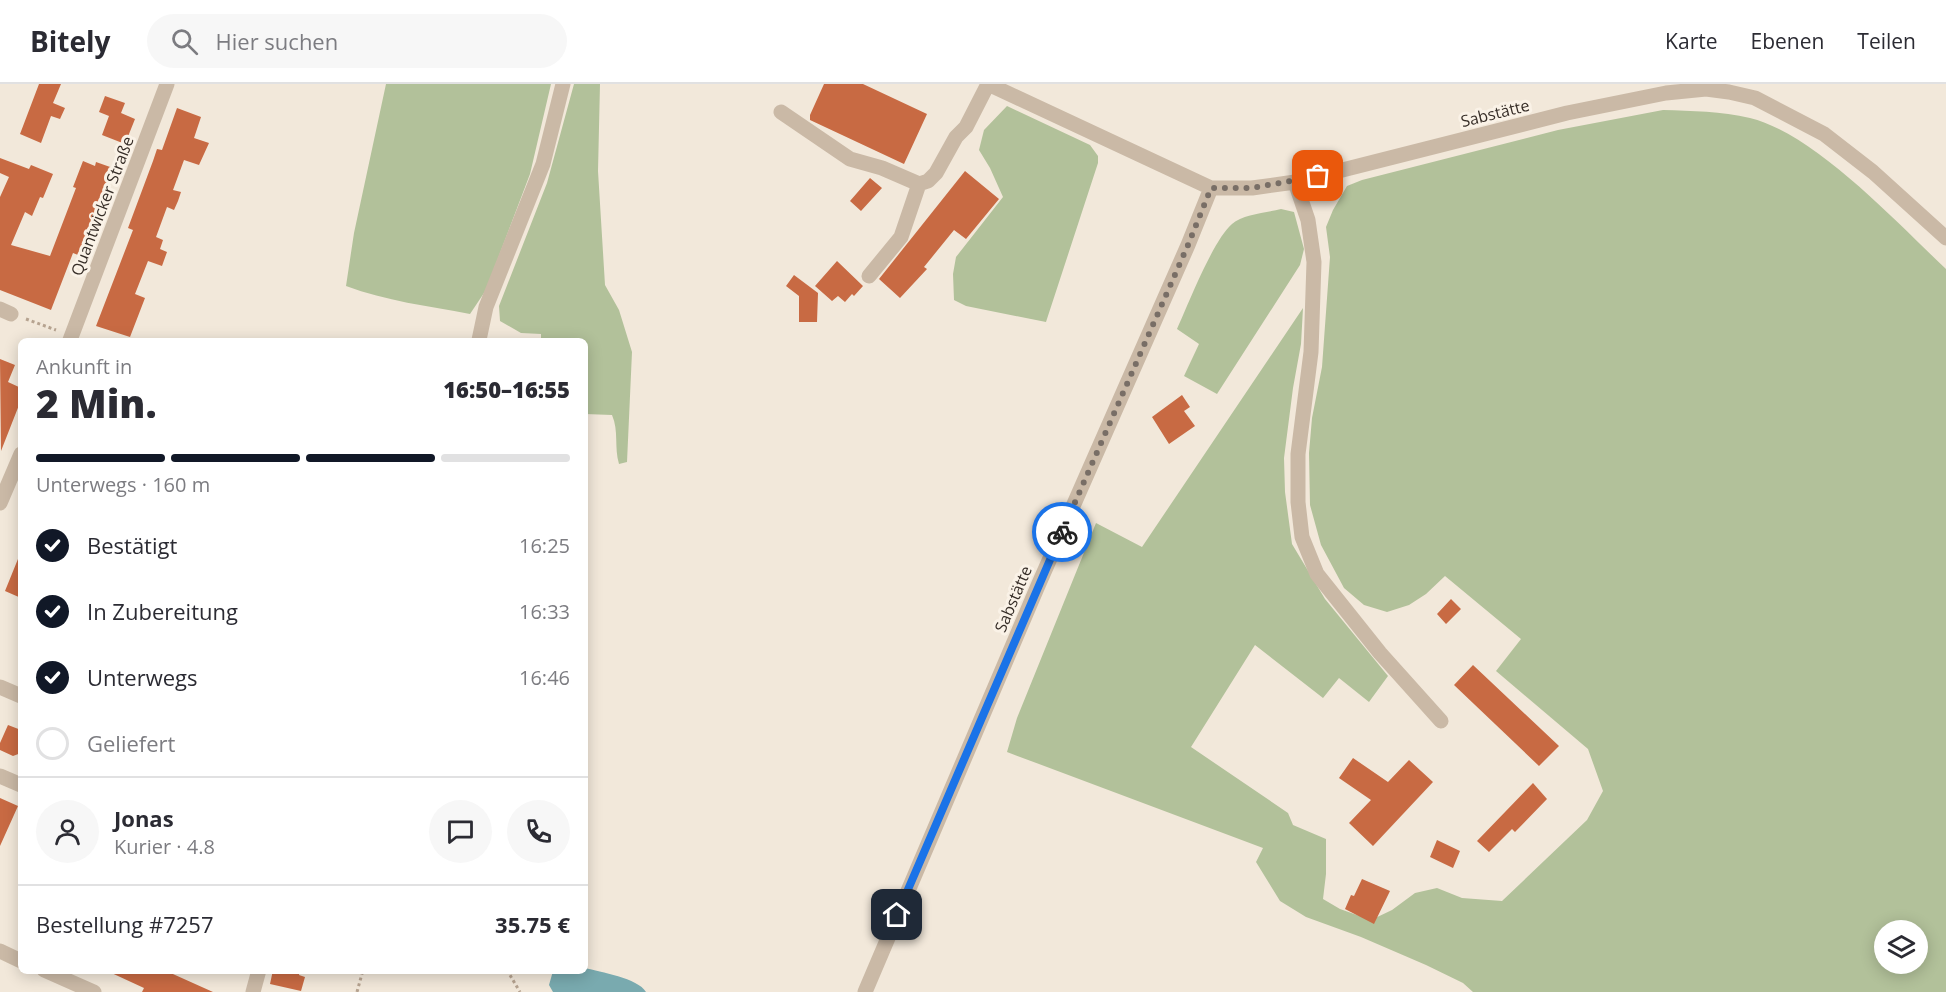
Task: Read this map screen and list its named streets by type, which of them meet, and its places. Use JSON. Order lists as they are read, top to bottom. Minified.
{"streets":{"street":["Sabstätte","Quantwicker Straße"]},"page":{"header":"Bitely","search":"Hier suchen","nav":["Karte","Ebenen","Teilen"],"heading":["2 Min.","Ankunft in","16:50–16:55"],"panel":["Jonas","Kurier · 4.8","Bestellung #7257","35.75 €"],"bar":"Unterwegs · 160 m","list":[["Bestätigt","16:25"],["In Zubereitung","16:33"],["Unterwegs","16:46"],"Geliefert"]}}
